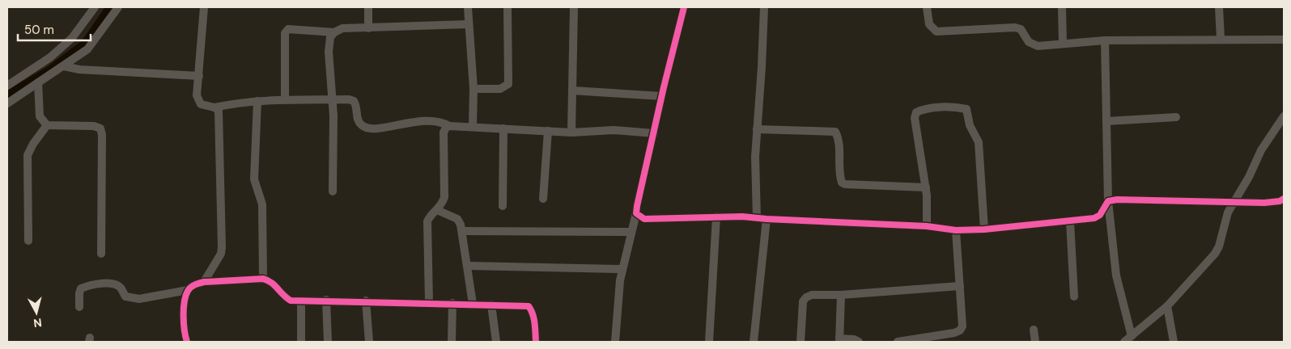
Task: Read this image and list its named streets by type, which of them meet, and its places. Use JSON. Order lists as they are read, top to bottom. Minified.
{"scale_bar":"50 m","north":"bottom"}
